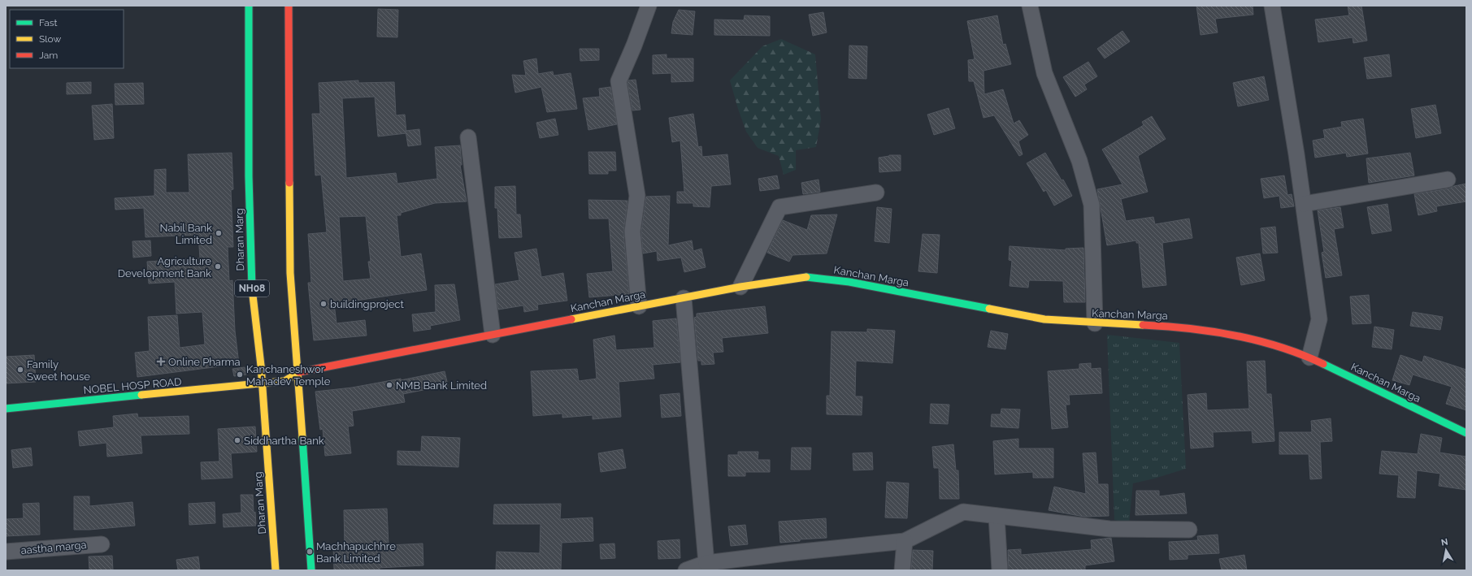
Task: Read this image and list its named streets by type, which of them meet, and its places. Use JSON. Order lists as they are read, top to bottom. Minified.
{"streets":{"main road":["Dharan Marg","Kanchan Marga","NH08","NOBEL HOSP ROAD"],"street":["aastha marga"]},"crossings":[["Dharan Marg","Kanchan Marga"],["Dharan Marg","NOBEL HOSP ROAD"],["Kanchan Marga","NOBEL HOSP ROAD"]],"places":{"other":["Nabil Bank Limited","Agriculture Development Bank","buildingproject","Family Sweet house","Kanchaneshwor Mahadev Temple","NMB Bank Limited","Siddhartha Bank","Machhapuchhre Bank Limited"],"health":["Online Pharma"]},"legend":["Fast","Slow","Jam"],"north":"top"}
